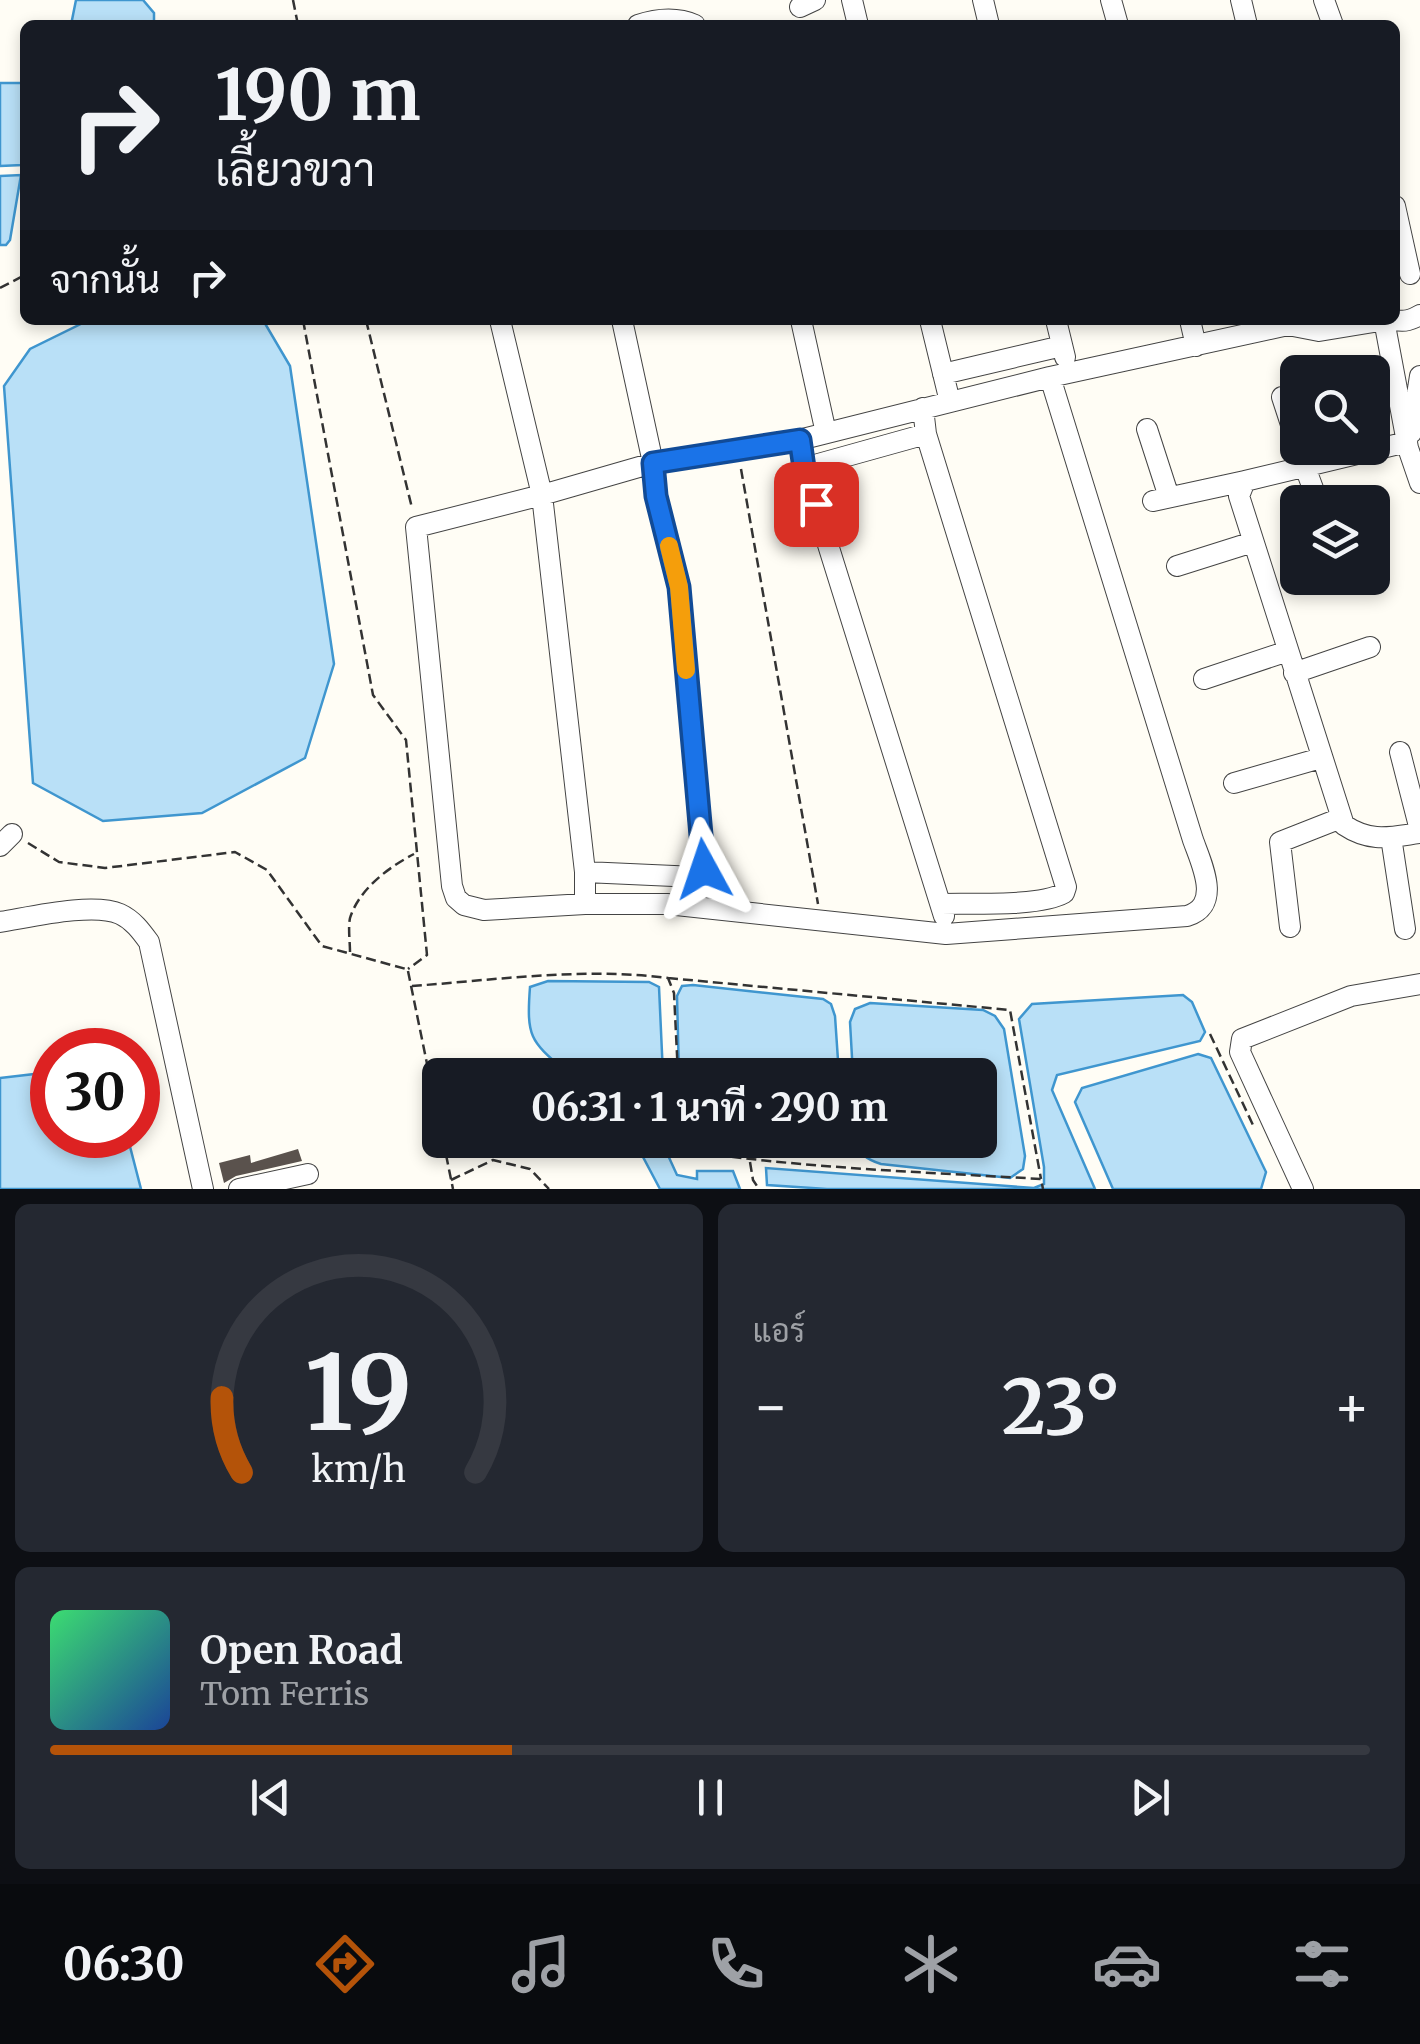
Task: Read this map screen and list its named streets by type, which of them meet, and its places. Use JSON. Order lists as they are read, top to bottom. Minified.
{"page":{"turn":["190 m","เลี้ยวขวา"],"then":"จากนั้น","limit":"30","trip":"06:31 · 1 นาที · 290 m","tile":"แอร์","heat":["−","23°","+"],"song":["Open Road","Tom Ferris"],"tabs":"06:30","gauge":["19","km/h"]}}
